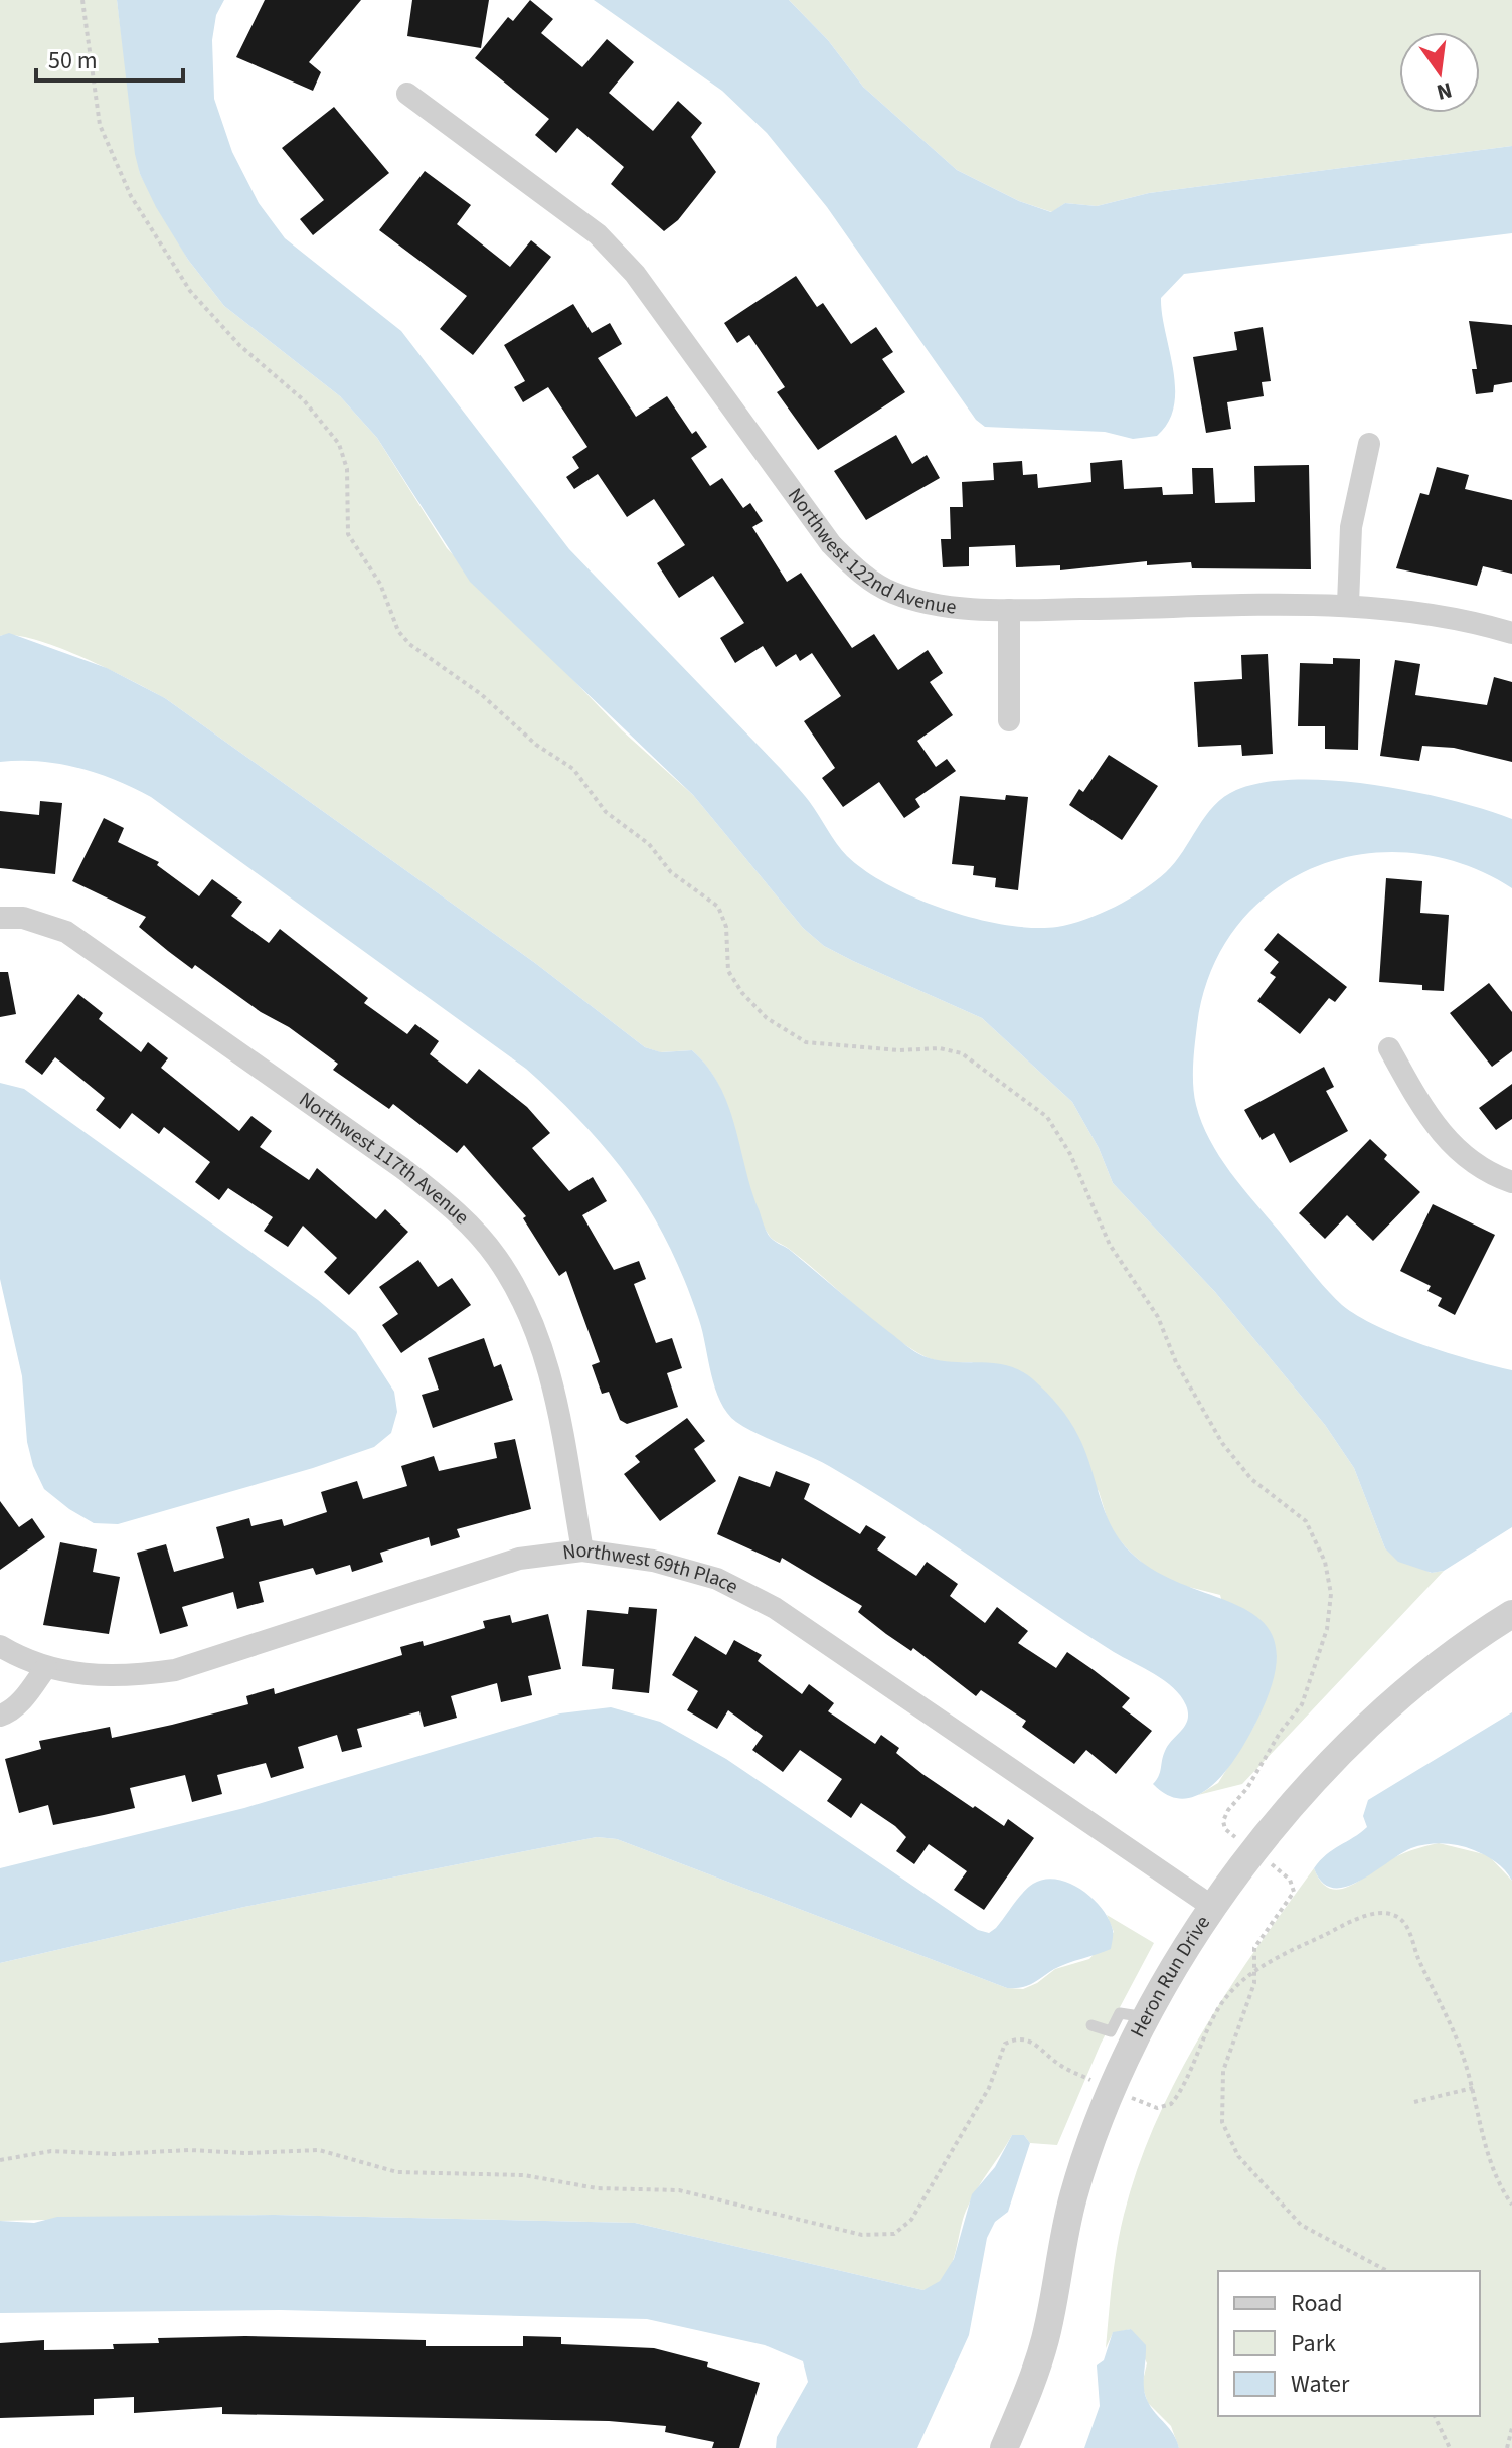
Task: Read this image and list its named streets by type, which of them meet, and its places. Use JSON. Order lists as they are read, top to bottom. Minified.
{"streets":{"street":["Northwest 122nd Avenue","Northwest 117th Avenue","Northwest 69th Place","Heron Run Drive"]},"crossings":[["Northwest 117th Avenue","Northwest 69th Place"],["Northwest 69th Place","Heron Run Drive"]],"legend":["Road","Park","Water"],"scale_bar":"50 m","north":"bottom"}
